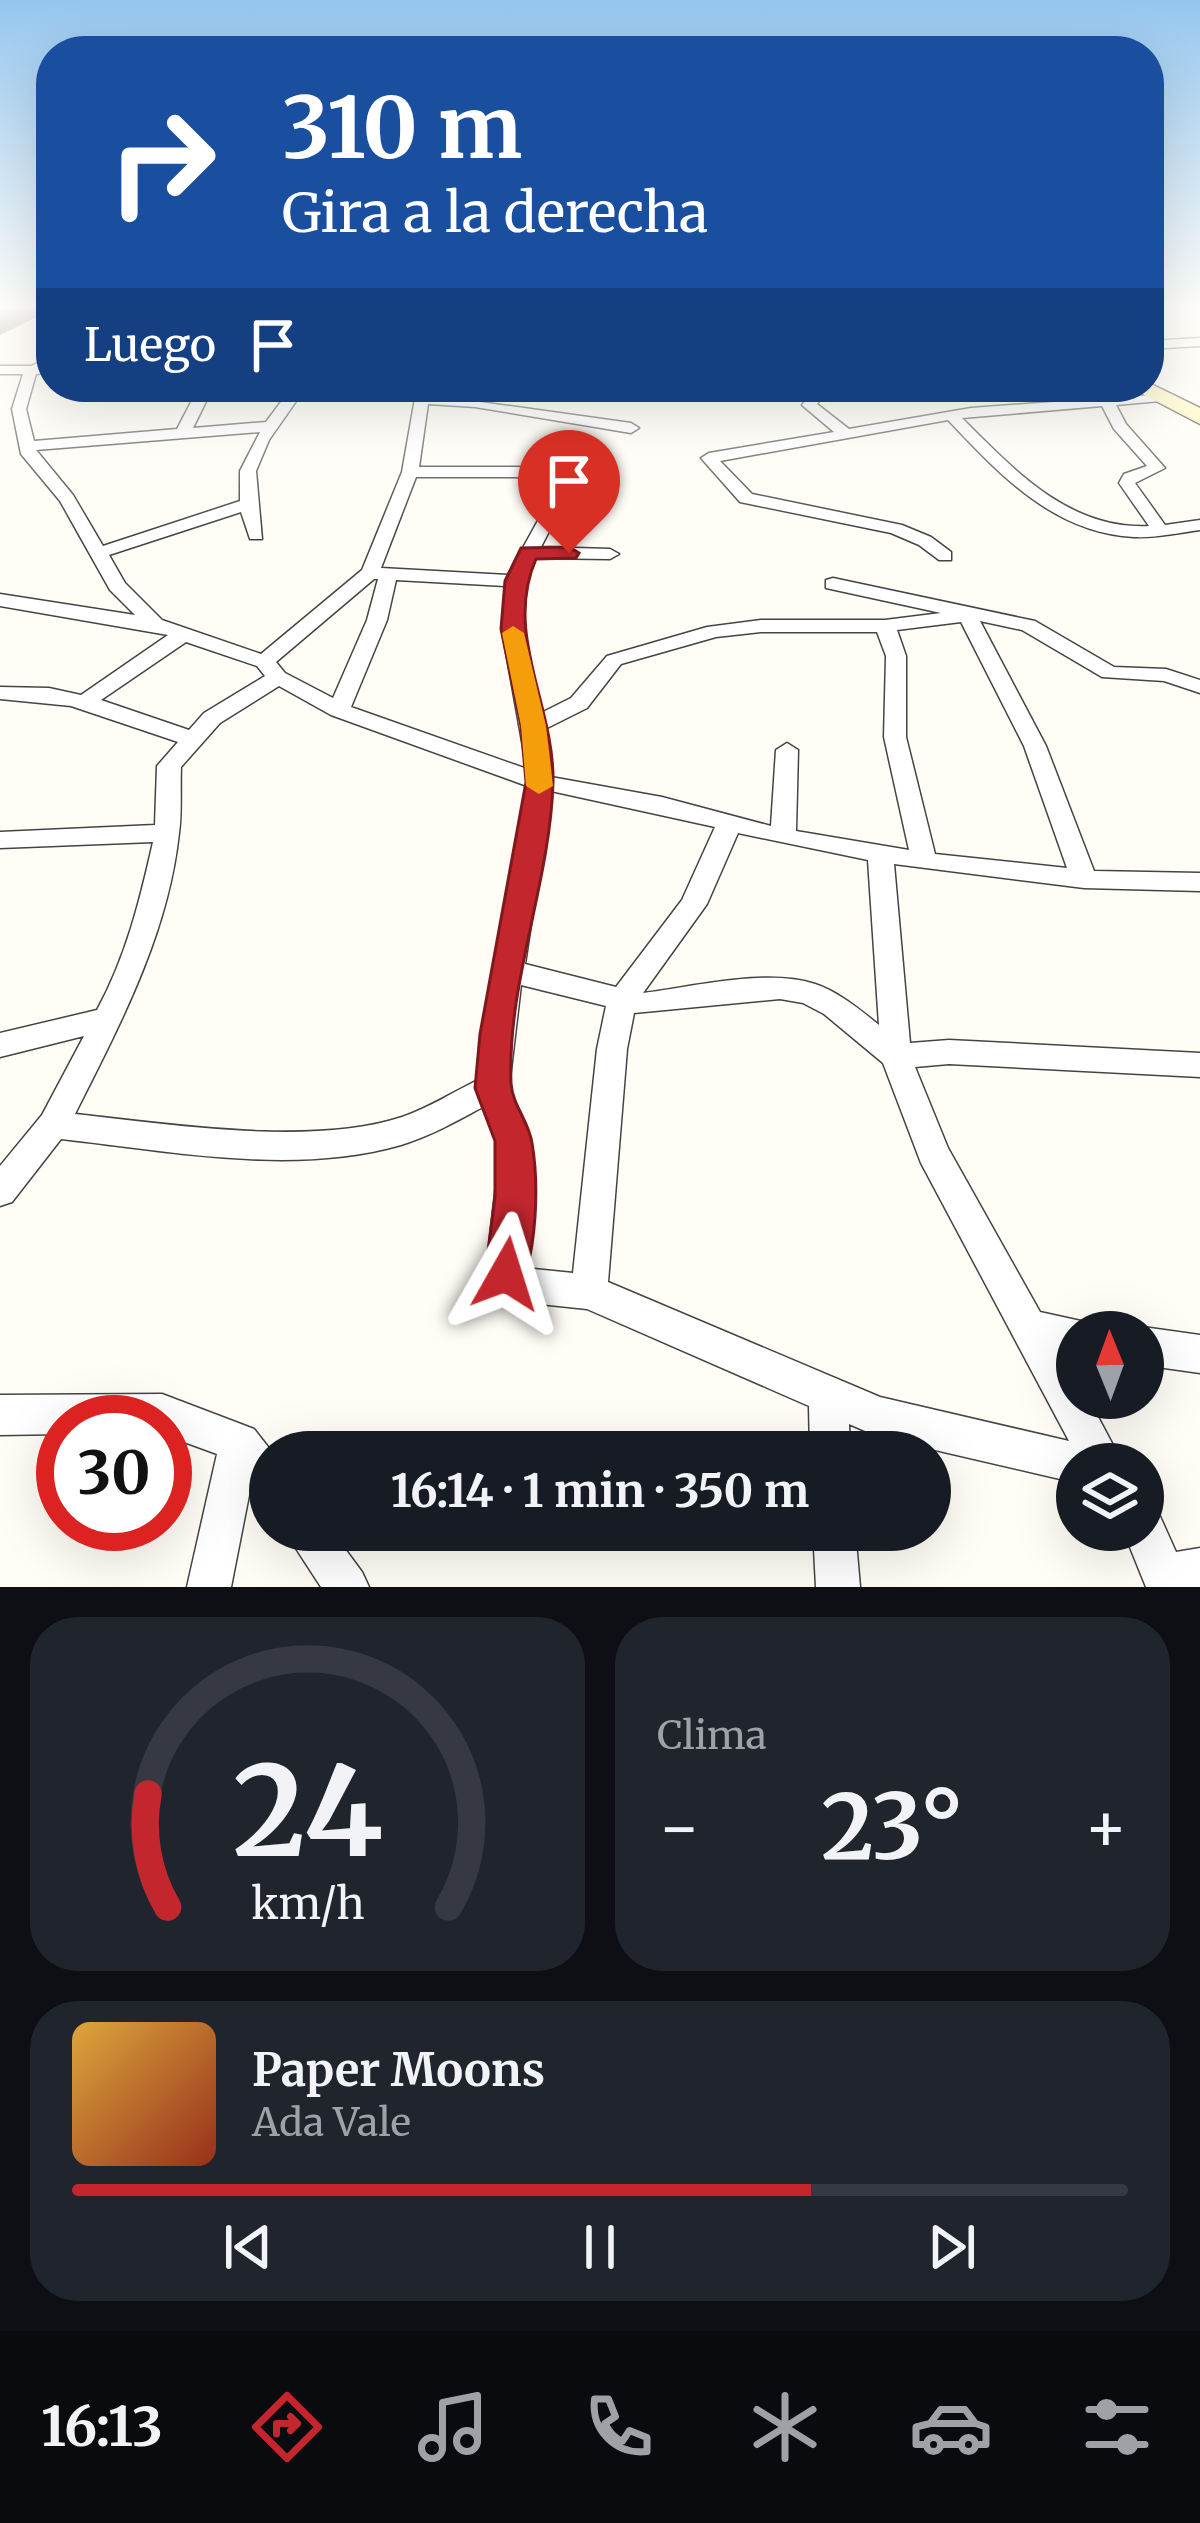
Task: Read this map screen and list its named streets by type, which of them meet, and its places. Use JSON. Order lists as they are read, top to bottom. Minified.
{"north":"top","page":{"turn":["310 m","Gira a la derecha"],"then":"Luego","limit":"30","trip":"16:14 · 1 min · 350 m","tile":"Clima","heat":["−","23°","+"],"song":["Paper Moons","Ada Vale"],"tabs":"16:13","gauge":["24","km/h"]}}
